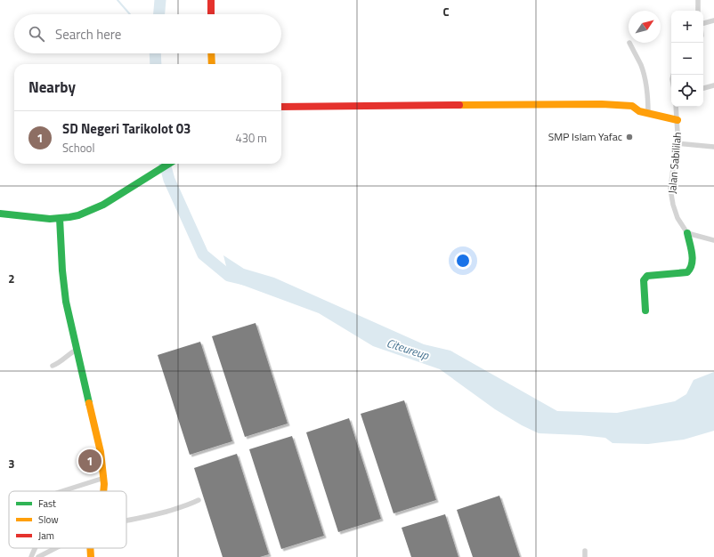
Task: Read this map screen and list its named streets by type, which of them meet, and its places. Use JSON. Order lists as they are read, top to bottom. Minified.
{"streets":{"street":["Jalan Sabililah"]},"water":["Citeureup"],"places":["SMP Islam Yafac"],"legend":["Fast","Slow","Jam"],"north":"top right","page":{"map_buttons":["+","−"],"search":"Search here","heading":"Nearby","list":[{"mark":"1","name":"SD Negeri Tarikolot 03","note":"School","value":"430 m"}],"pins":"1"},"grid":{"columns":["C"],"rows":["2","3"]}}
